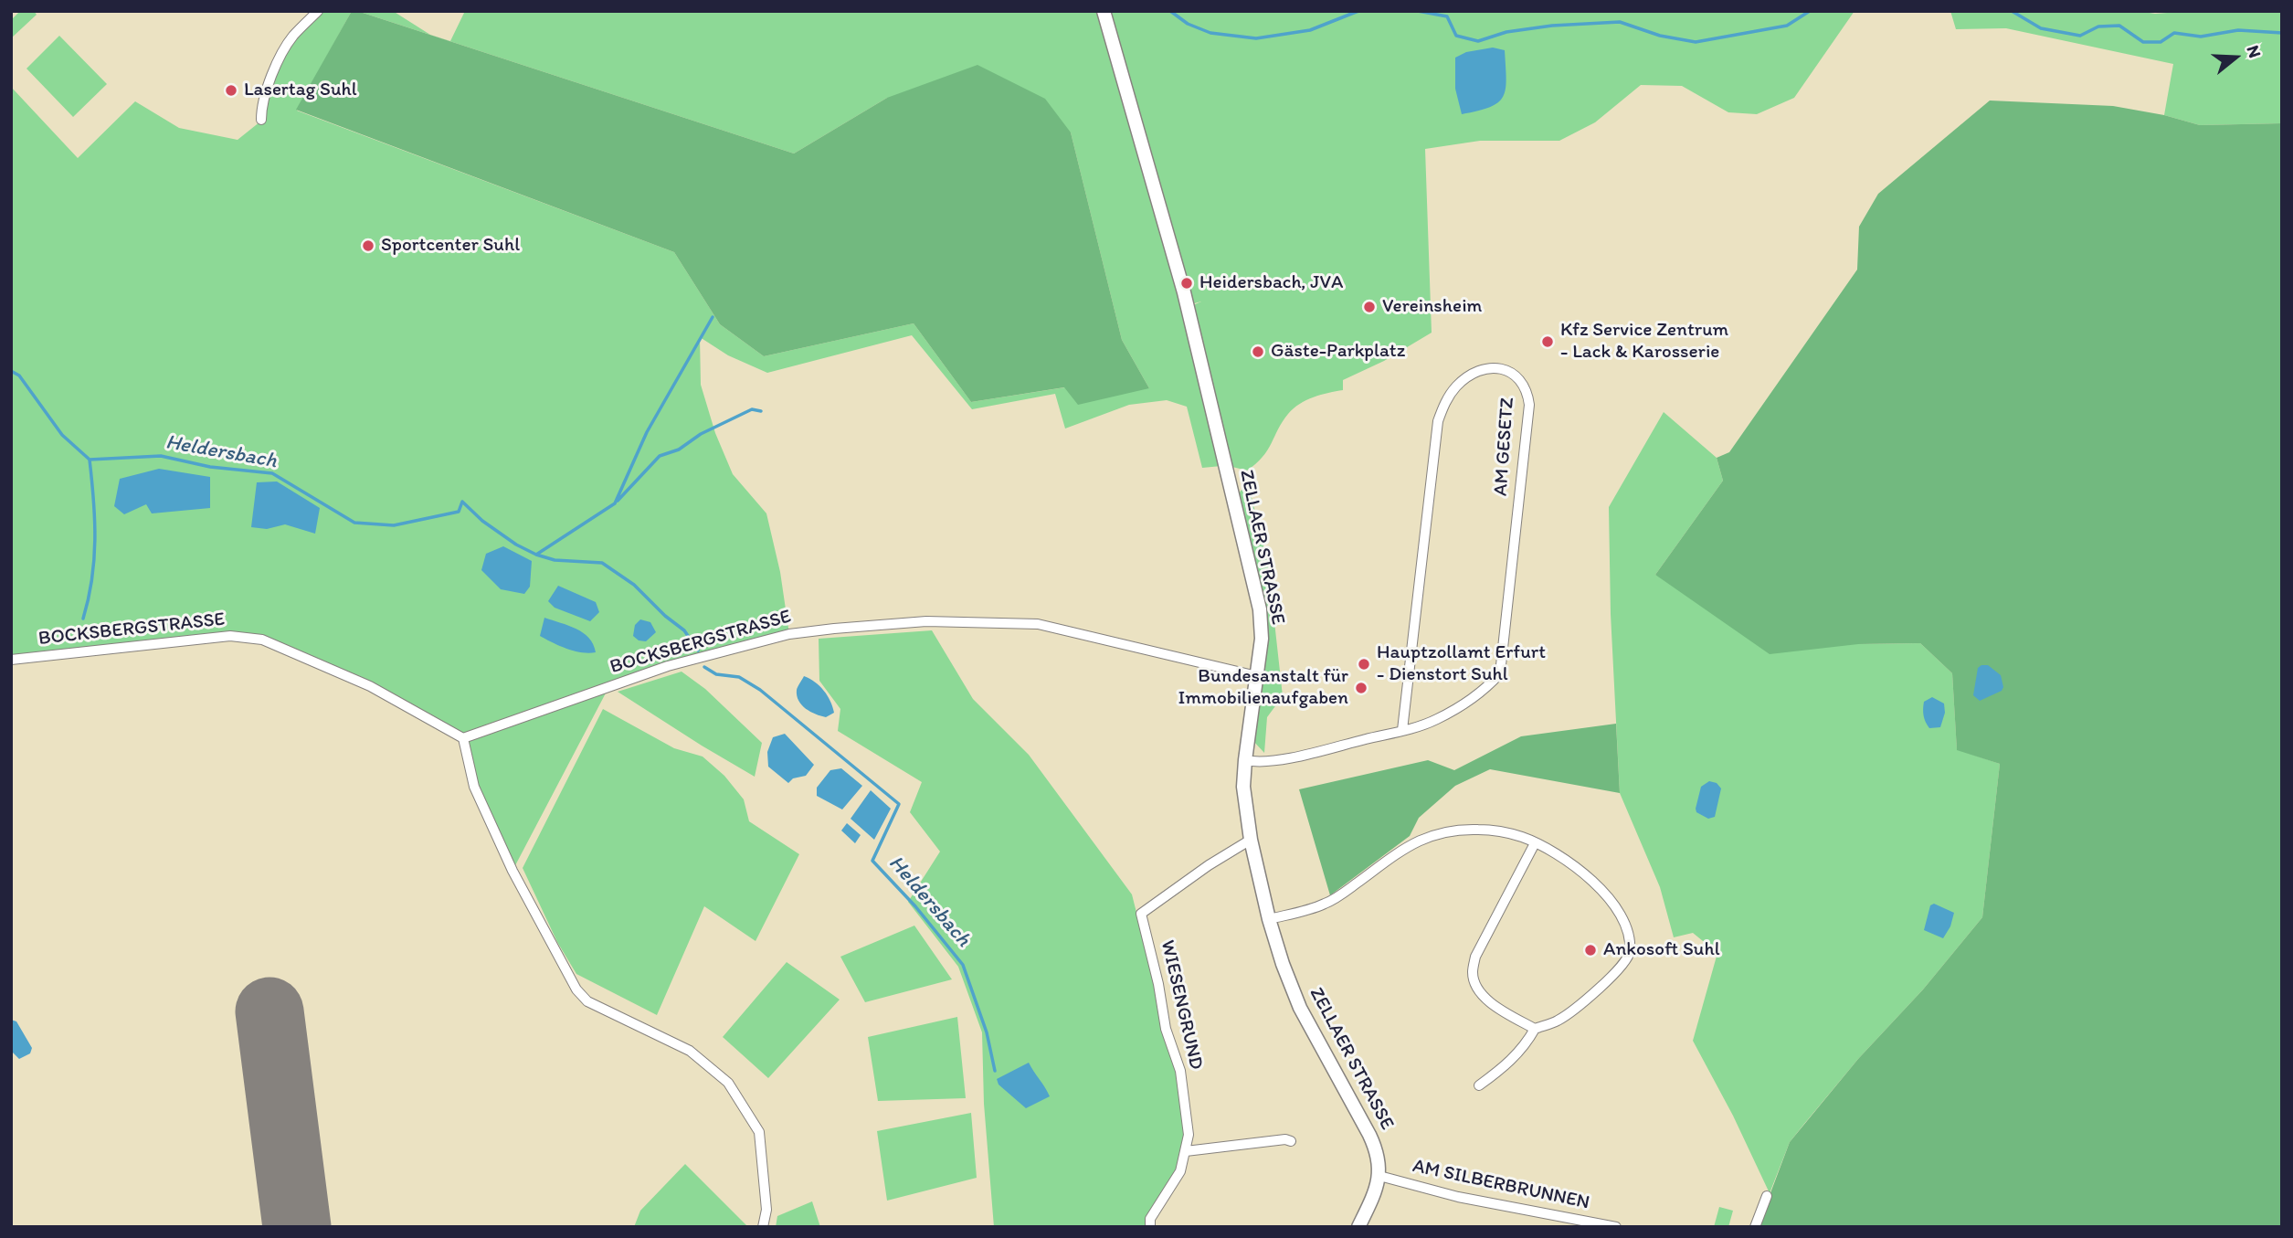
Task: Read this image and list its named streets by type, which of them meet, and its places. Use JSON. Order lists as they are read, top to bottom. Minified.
{"streets":{"street":["AM GESETZ","ZELLAER STRASSE","BOCKSBERGSTRASSE","WIESENGRUND","AM SILBERBRUNNEN"]},"crossings":[["AM GESETZ","ZELLAER STRASSE"],["ZELLAER STRASSE","BOCKSBERGSTRASSE"],["ZELLAER STRASSE","WIESENGRUND"],["ZELLAER STRASSE","AM SILBERBRUNNEN"]],"water":["Heldersbach"],"places":["Lasertag Suhl","Sportcenter Suhl","Heidersbach, JVA","Vereinsheim","Kfz Service Zentrum - Lack & Karosserie","Gäste-Parkplatz","Hauptzollamt Erfurt - Dienstort Suhl","Bundesanstalt für Immobilienaufgaben","Ankosoft Suhl"],"north":"right"}
